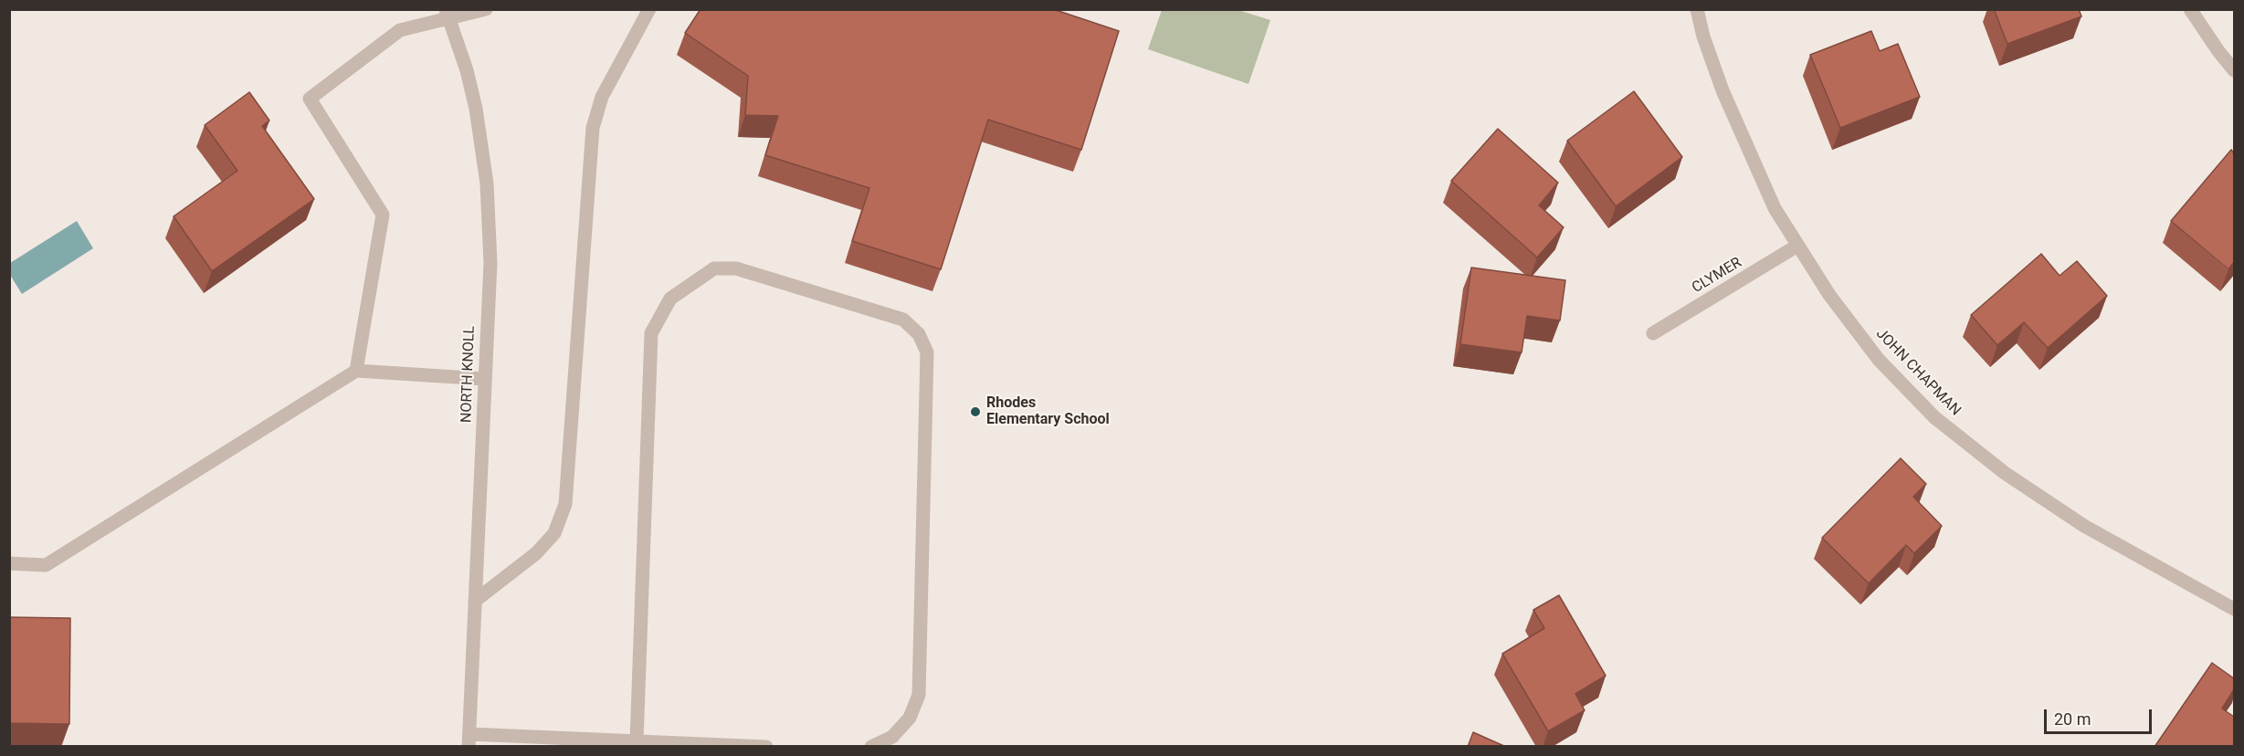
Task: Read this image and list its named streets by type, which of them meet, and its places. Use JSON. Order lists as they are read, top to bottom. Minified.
{"streets":{"street":["CLYMER","JOHN CHAPMAN","NORTH KNOLL"]},"crossings":[["CLYMER","JOHN CHAPMAN"]],"places":["Rhodes Elementary School"],"scale_bar":"20 m"}
